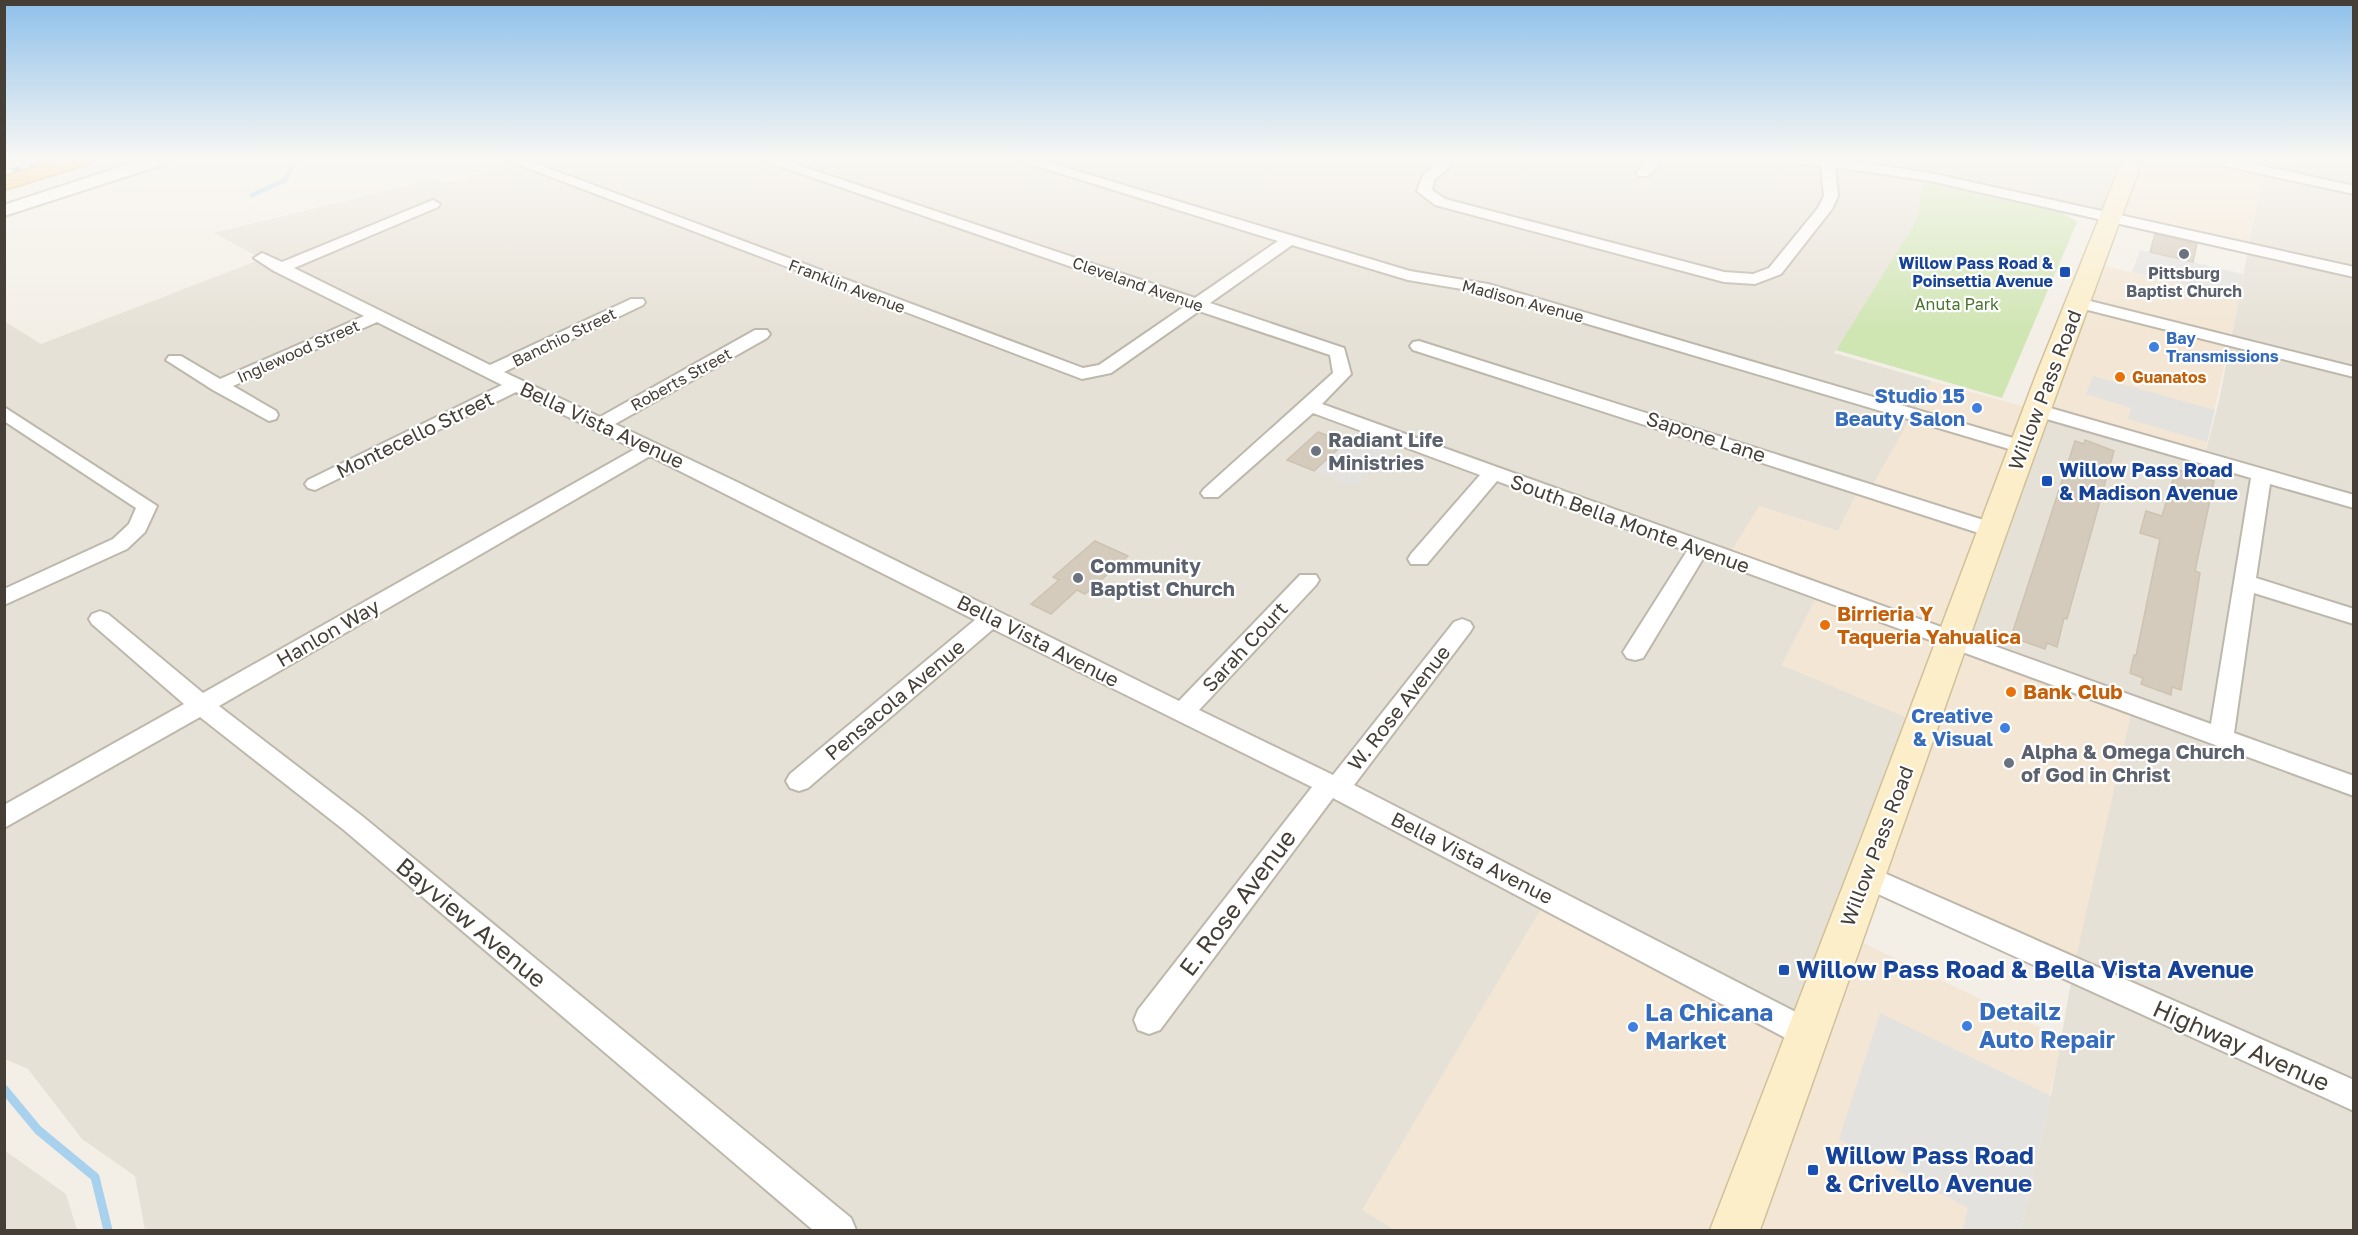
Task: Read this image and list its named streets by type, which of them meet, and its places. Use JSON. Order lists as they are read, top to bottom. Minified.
{"streets":{"main road":["Willow Pass Road"],"street":["Cleveland Avenue","Franklin Avenue","Madison Avenue","Banchio Street","Inglewood Street","Roberts Street","Bella Vista Avenue","Montecello Street","Sapone Lane","South Bella Monte Avenue","Hanlon Way","Sarah Court","Pensacola Avenue","W. Rose Avenue","E. Rose Avenue","Bayview Avenue","Highway Avenue"]},"crossings":[["Cleveland Avenue","Franklin Avenue"],["Cleveland Avenue","South Bella Monte Avenue"],["Madison Avenue","Willow Pass Road"],["Banchio Street","Bella Vista Avenue"],["Inglewood Street","Bella Vista Avenue"],["Roberts Street","Bella Vista Avenue"],["Willow Pass Road","Bella Vista Avenue"],["Willow Pass Road","Sapone Lane"],["Willow Pass Road","South Bella Monte Avenue"],["Willow Pass Road","Highway Avenue"],["Bella Vista Avenue","Montecello Street"],["Bella Vista Avenue","Hanlon Way"],["Bella Vista Avenue","Sarah Court"],["Bella Vista Avenue","Pensacola Avenue"],["Bella Vista Avenue","W. Rose Avenue"],["Bella Vista Avenue","E. Rose Avenue"],["Hanlon Way","Bayview Avenue"],["W. Rose Avenue","E. Rose Avenue"]],"parks":["Anuta Park"],"places":{"other":["Pittsburg Baptist Church","Bay Transmissions","Guanatos","Studio 15 Beauty Salon","Radiant Life Ministries","Community Baptist Church","Birrieria Y Taqueria Yahualica","Bank Club","Creative & Visual","Alpha & Omega Church of God in Christ","Detailz Auto Repair","La Chicana Market"],"transit":["Willow Pass Road & Poinsettia Avenue","Willow Pass Road & Madison Avenue","Willow Pass Road & Bella Vista Avenue","Willow Pass Road & Crivello Avenue"]}}
